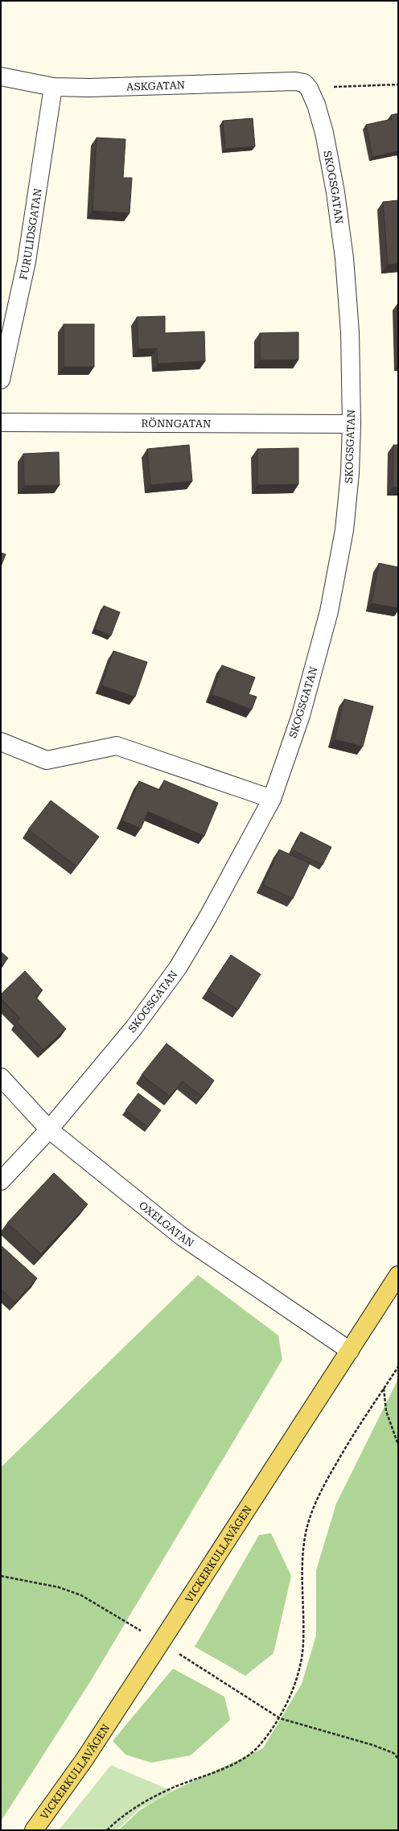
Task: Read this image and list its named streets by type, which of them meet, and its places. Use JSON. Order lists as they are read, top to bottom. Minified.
{"streets":{"main road":["VICKERKULLAVÄGEN"],"street":["ASKGATAN","SKOGSGATAN","FURULIDSGATAN","RÖNNGATAN","OXELGATAN"]},"crossings":[["ASKGATAN","SKOGSGATAN"],["ASKGATAN","FURULIDSGATAN"],["SKOGSGATAN","RÖNNGATAN"],["SKOGSGATAN","OXELGATAN"],["OXELGATAN","VICKERKULLAVÄGEN"]]}
